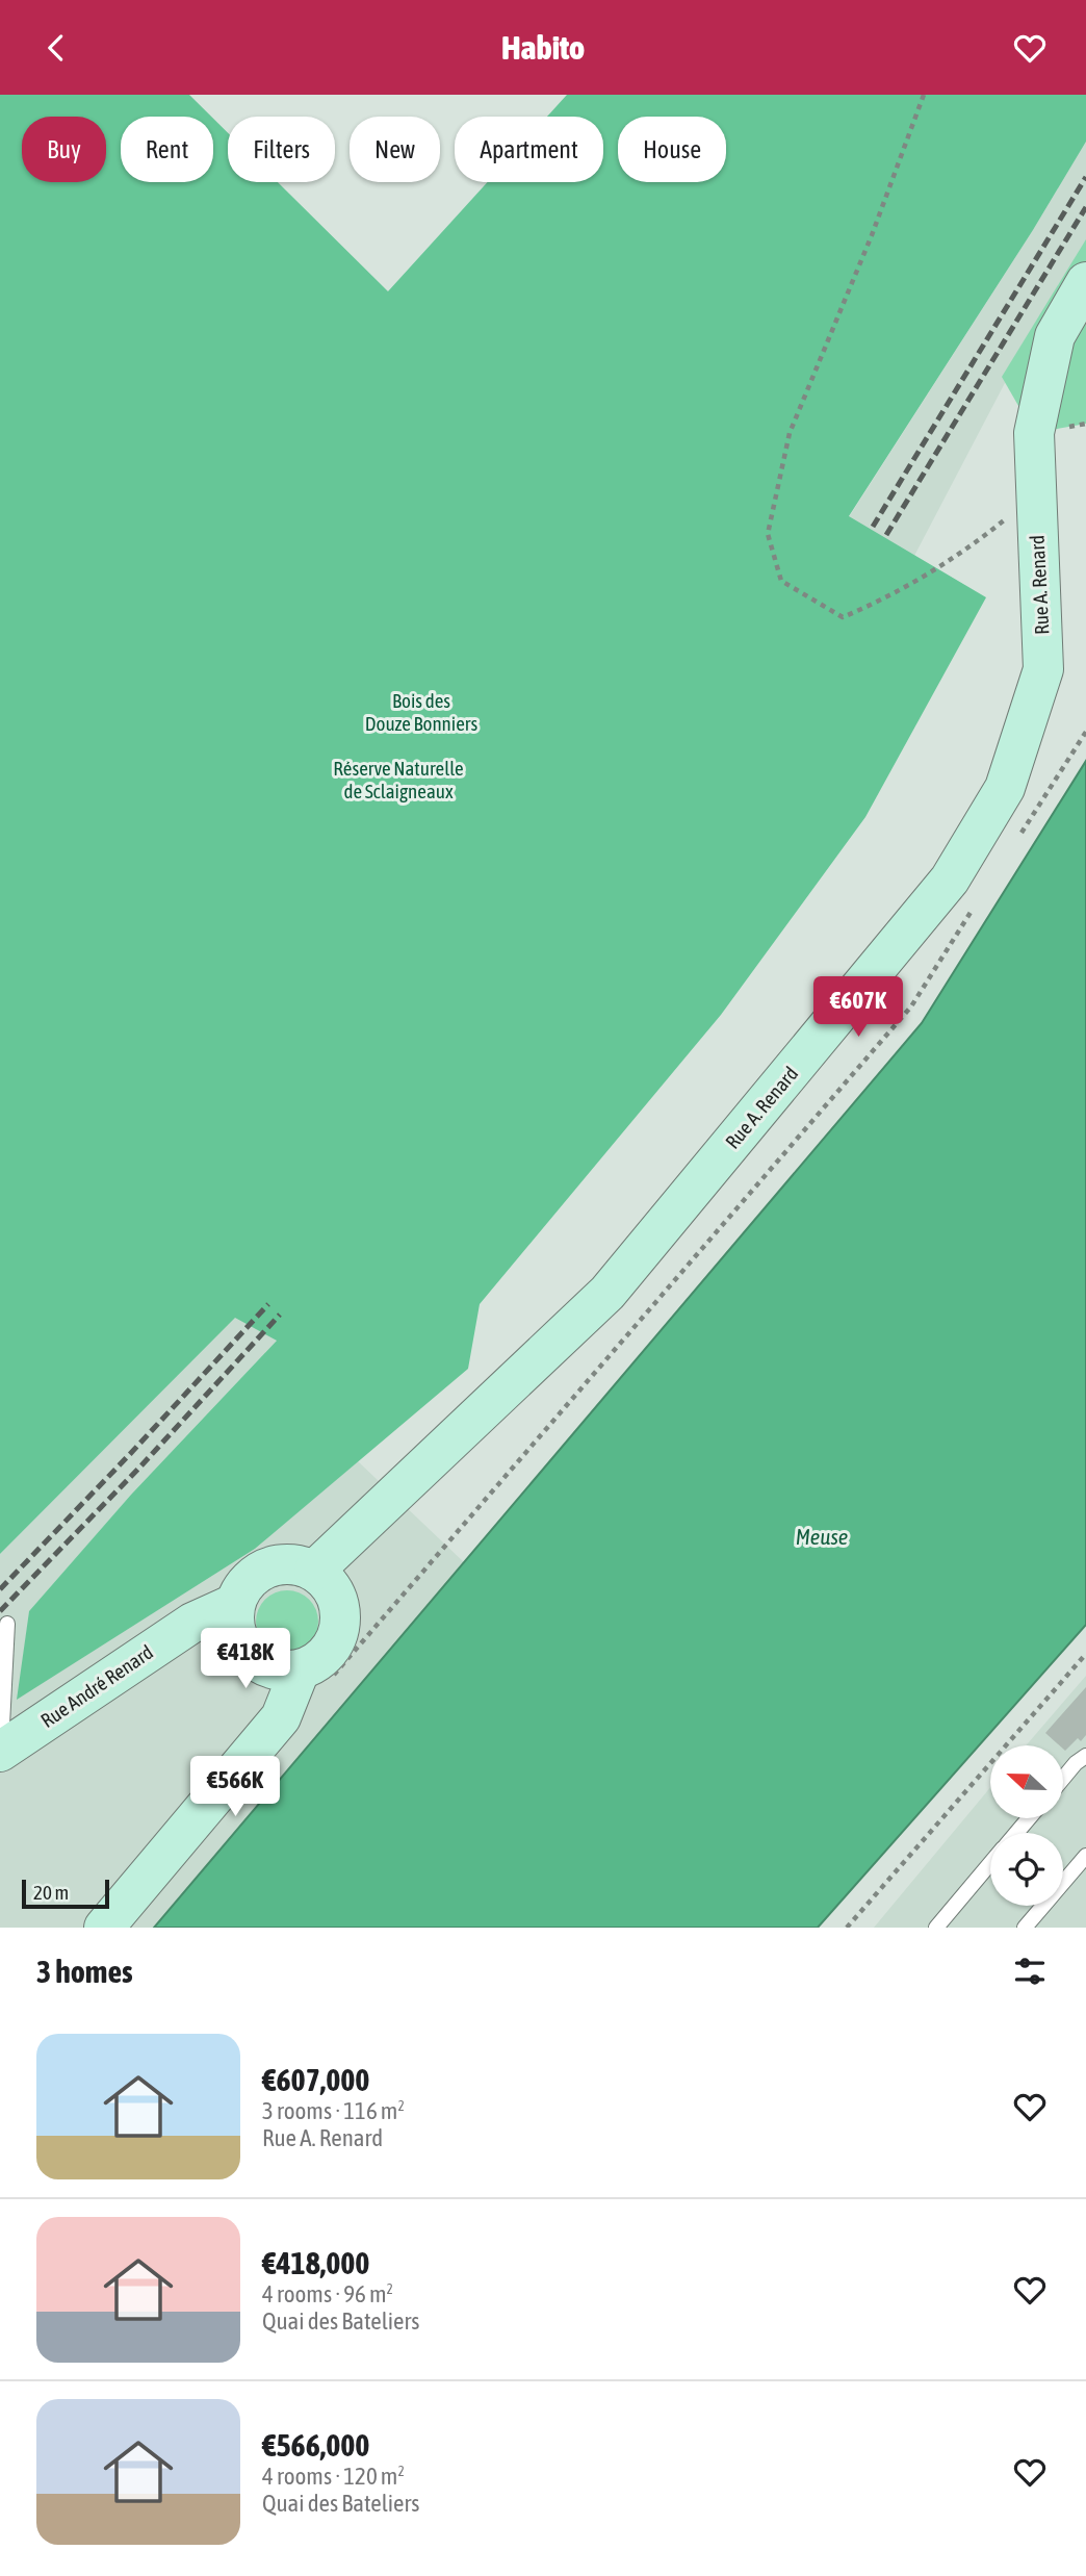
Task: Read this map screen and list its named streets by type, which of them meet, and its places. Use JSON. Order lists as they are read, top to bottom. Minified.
{"streets":{"street":["Rue A. Renard","Rue André Renard"]},"crossings":[["Rue A. Renard","Rue André Renard"]],"water":["Meuse"],"parks":["Bois des Douze Bonniers","Réserve Naturelle de Sclaigneaux"],"scale_bar":"20 m","north":"left","page":{"header":"Habito","chip":["Buy","Rent","Filters","New","Apartment","House"],"price":["€607K","€418K","€566K"],"scale":"20 m","heading":"3 homes","list":[{"name":"€607,000","note":"3 rooms · 116 m² · Rue A. Renard"},{"name":"€418,000","note":"4 rooms · 96 m² · Quai des Bateliers"},{"name":"€566,000","note":"4 rooms · 120 m² · Quai des Bateliers"}]}}
